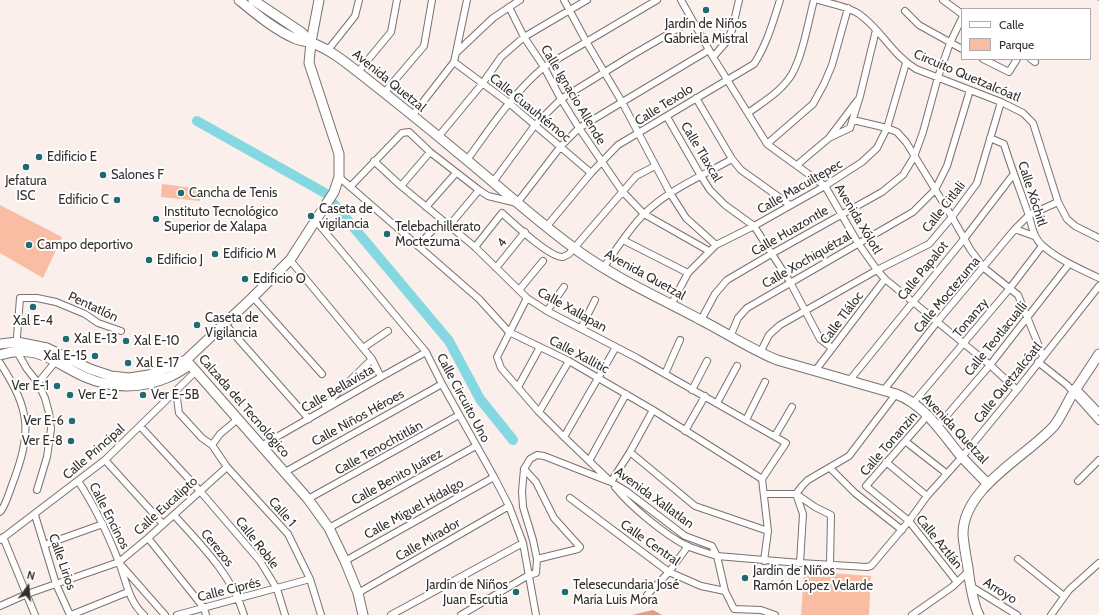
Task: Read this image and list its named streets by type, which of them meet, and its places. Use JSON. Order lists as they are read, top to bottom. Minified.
{"streets":{"street":["Circuito Quetzalcóatl","Avenida Quetzal","Calle Ignacio Allende","Calle Texolo","Calle Cuauhtémoc","Calle Tlaxcal","Calle Macuiltepec","Calle Xóchitl","Calle Citlali","Avenida Xólotl","Calle Huazontle","4","Calle Xochiquétzal","Calle Papalot","Calle Moctezuma","Pentatlón","Calle Xallapan","Calle Tláloc","Tonanzy","Calle Teotlacualli","Calle Xallitic","Calle Quetzalcóatl","Calle Bellavista","Calle Circuito Uno","Calzada del Tecnológico","Calle Niños Héroes","Calle Tonanzin","Calle Tenochtitlán","Calle Principal","Calle Benito Juárez","Avenida Xallatlan","Calle Eucalipto","Calle Miguel Hidalgo","Calle 1","Calle Encinos","Calle Mirador","Calle Aztlán","Calle Roble","Calle Central","Cerezos","Calle Lirios","Calle Ciprés","Arroyo"]},"crossings":[["Circuito Quetzalcóatl","Calle Macuiltepec"],["Circuito Quetzalcóatl","Calle Citlali"],["Circuito Quetzalcóatl","Calle Huazontle"],["Circuito Quetzalcóatl","Calle Xochiquétzal"],["Avenida Quetzal","Calle Texolo"],["Avenida Quetzal","Calle Macuiltepec"],["Avenida Quetzal","Calle Citlali"],["Avenida Quetzal","Calle Huazontle"],["Avenida Quetzal","Calle Xochiquétzal"],["Avenida Quetzal","Calle Papalot"],["Avenida Quetzal","Calle Moctezuma"],["Avenida Quetzal","Calle Tláloc"],["Avenida Quetzal","Tonanzy"],["Avenida Quetzal","Calle Teotlacualli"],["Avenida Quetzal","Calle Quetzalcóatl"],["Avenida Quetzal","Calle Tonanzin"],["Calle Ignacio Allende","Calle Texolo"],["Calle Texolo","Calle Cuauhtémoc"],["Calle Texolo","Calle Tlaxcal"],["Calle Texolo","Avenida Xólotl"],["Calle Tlaxcal","Calle Macuiltepec"],["Calle Tlaxcal","Calle Citlali"],["Calle Tlaxcal","Calle Huazontle"],["Calle Tlaxcal","Calle Xochiquétzal"],["Calle Tlaxcal","Calle Tláloc"],["Calle Macuiltepec","Avenida Xólotl"],["Calle Xóchitl","Calle Citlali"],["Calle Xóchitl","Calle Papalot"],["Calle Xóchitl","Calle Moctezuma"],["Calle Xóchitl","Tonanzy"],["Calle Xóchitl","Calle Teotlacualli"],["Calle Citlali","Avenida Xólotl"],["Avenida Xólotl","Calle Huazontle"],["Avenida Xólotl","Calle Xochiquétzal"],["Avenida Xólotl","Calle Papalot"],["Avenida Xólotl","Calle Moctezuma"],["Avenida Xólotl","Calle Tláloc"],["Avenida Xólotl","Tonanzy"],["Avenida Xólotl","Calle Teotlacualli"],["Avenida Xólotl","Calle Quetzalcóatl"],["4","Calle Xallapan"],["Calle Xallapan","Calle Xallitic"],["Calle Xallapan","Avenida Xallatlan"],["Calle Xallitic","Calzada del Tecnológico"],["Calle Xallitic","Avenida Xallatlan"],["Calle Quetzalcóatl","Calle Aztlán"],["Calle Bellavista","Calle Circuito Uno"],["Calle Bellavista","Calzada del Tecnológico"],["Calle Circuito Uno","Calzada del Tecnológico"],["Calle Circuito Uno","Calle Niños Héroes"],["Calle Circuito Uno","Calle Tenochtitlán"],["Calle Circuito Uno","Calle Benito Juárez"],["Calle Circuito Uno","Calle Miguel Hidalgo"],["Calle Circuito Uno","Calle Mirador"],["Calzada del Tecnológico","Calle Niños Héroes"],["Calzada del Tecnológico","Calle Tenochtitlán"],["Calzada del Tecnológico","Calle Principal"],["Calzada del Tecnológico","Calle Benito Juárez"],["Calzada del Tecnológico","Calle Miguel Hidalgo"],["Calzada del Tecnológico","Calle Mirador"],["Calle Tonanzin","Calle Aztlán"],["Calle Principal","Calle 1"],["Calle Principal","Calle Encinos"],["Calle Principal","Calle Roble"],["Calle Principal","Calle Lirios"],["Calle Eucalipto","Calle 1"],["Calle Eucalipto","Calle Encinos"],["Calle Eucalipto","Calle Roble"],["Calle Eucalipto","Cerezos"],["Calle 1","Calle Ciprés"],["Calle Roble","Calle Ciprés"],["Cerezos","Calle Ciprés"]],"places":["Jardín de Niños Gabriela Mistral","Edificio E","Jefatura ISC","Salones F","Cancha de Tenis","Edificio C","Caseta de vigilancia","Instituto Tecnológico Superior de Xalapa","Telebachillerato Moctezuma","Campo deportivo","Edificio M","Edificio J","Edificio O","Xal E-4","Caseta de Vigilancia","Xal E-13","Xal E-10","Xal E-15","Xal E-17","Ver E-1","Ver E-2","Ver E-5B","Ver E-6","Ver E-8","Jardín de Niños Ramón López Velarde","Jardín de Niños Juan Escutia","Telesecundaria José María Luis Mora"],"legend":["Calle","Parque"],"north":"top"}
